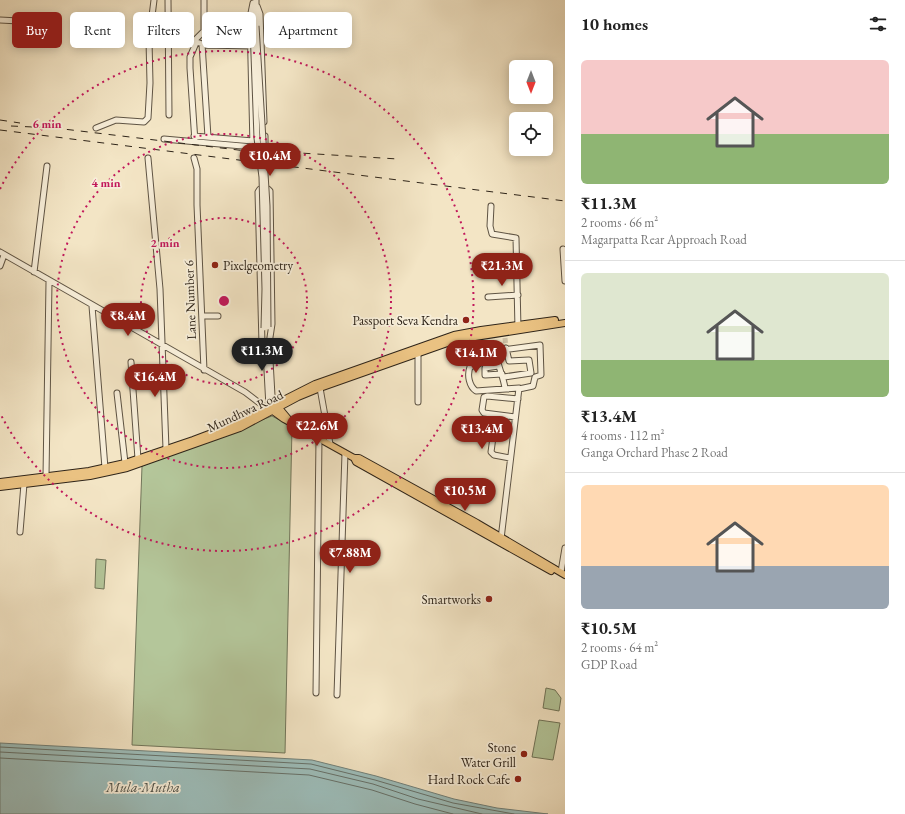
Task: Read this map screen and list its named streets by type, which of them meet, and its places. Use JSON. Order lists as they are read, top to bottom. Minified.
{"streets":{"main road":["Mundhwa Road"],"street":["Lane Number 6"]},"water":["Mula-Mutha"],"places":["Pixelgeometry","Passport Seva Kendra","Smartworks","Stone Water Grill","Hard Rock Cafe"],"north":"bottom","page":{"heading":"10 homes","chip":["Buy","Rent","Filters","New","Apartment"],"list":[{"name":"₹11.3M","note":"2 rooms · 66 m² · Magarpatta Rear Approach Road"},{"name":"₹13.4M","note":"4 rooms · 112 m² · Ganga Orchard Phase 2 Road"},{"name":"₹10.5M","note":"2 rooms · 64 m² · GDP Road"}],"price":["₹10.4M","₹21.3M","₹8.4M","₹11.3M","₹14.1M","₹16.4M","₹22.6M","₹13.4M","₹10.5M","₹7.88M"]},"rings":["6 min","4 min","2 min"]}
